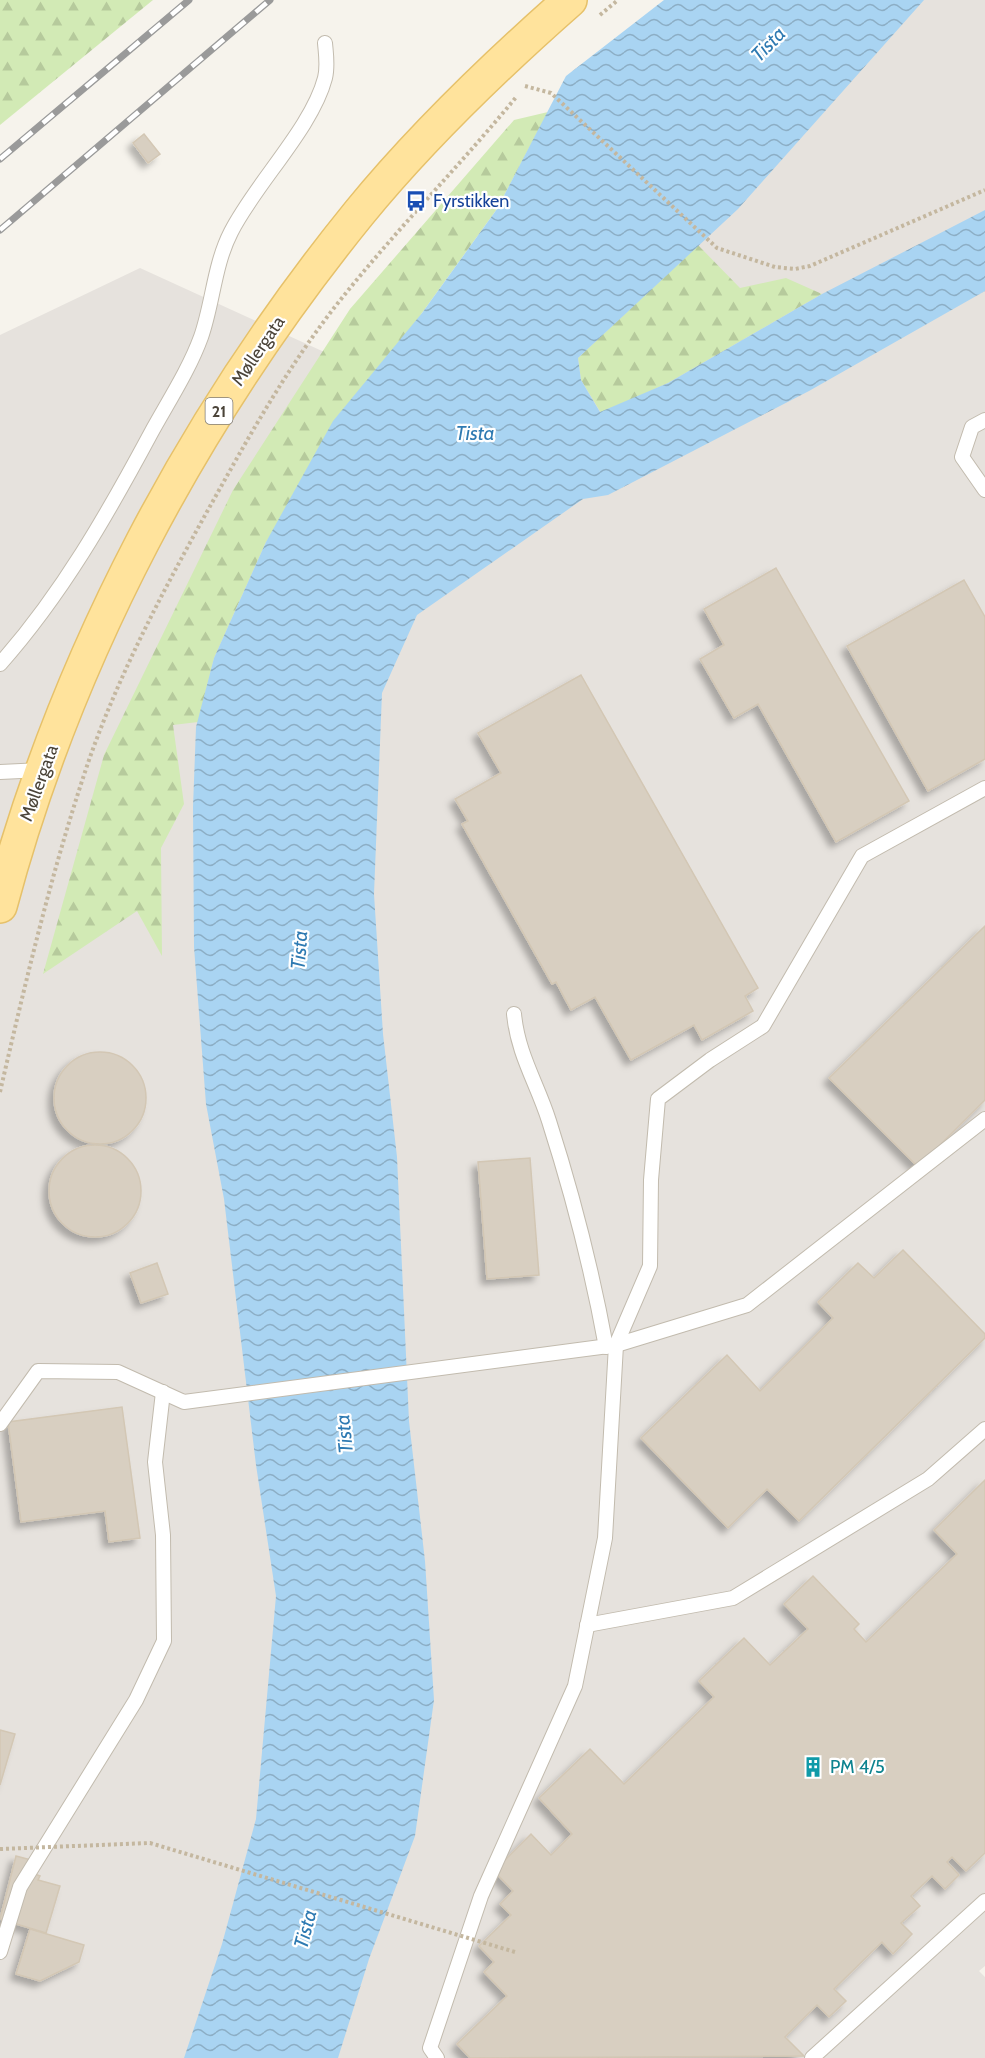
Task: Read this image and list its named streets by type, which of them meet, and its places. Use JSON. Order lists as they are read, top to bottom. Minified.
{"streets":{"main road":["Møllergata","21"]},"water":["Tista"],"places":{"bus stop":["Fyrstikken"],"building":["PM 4/5"]}}
